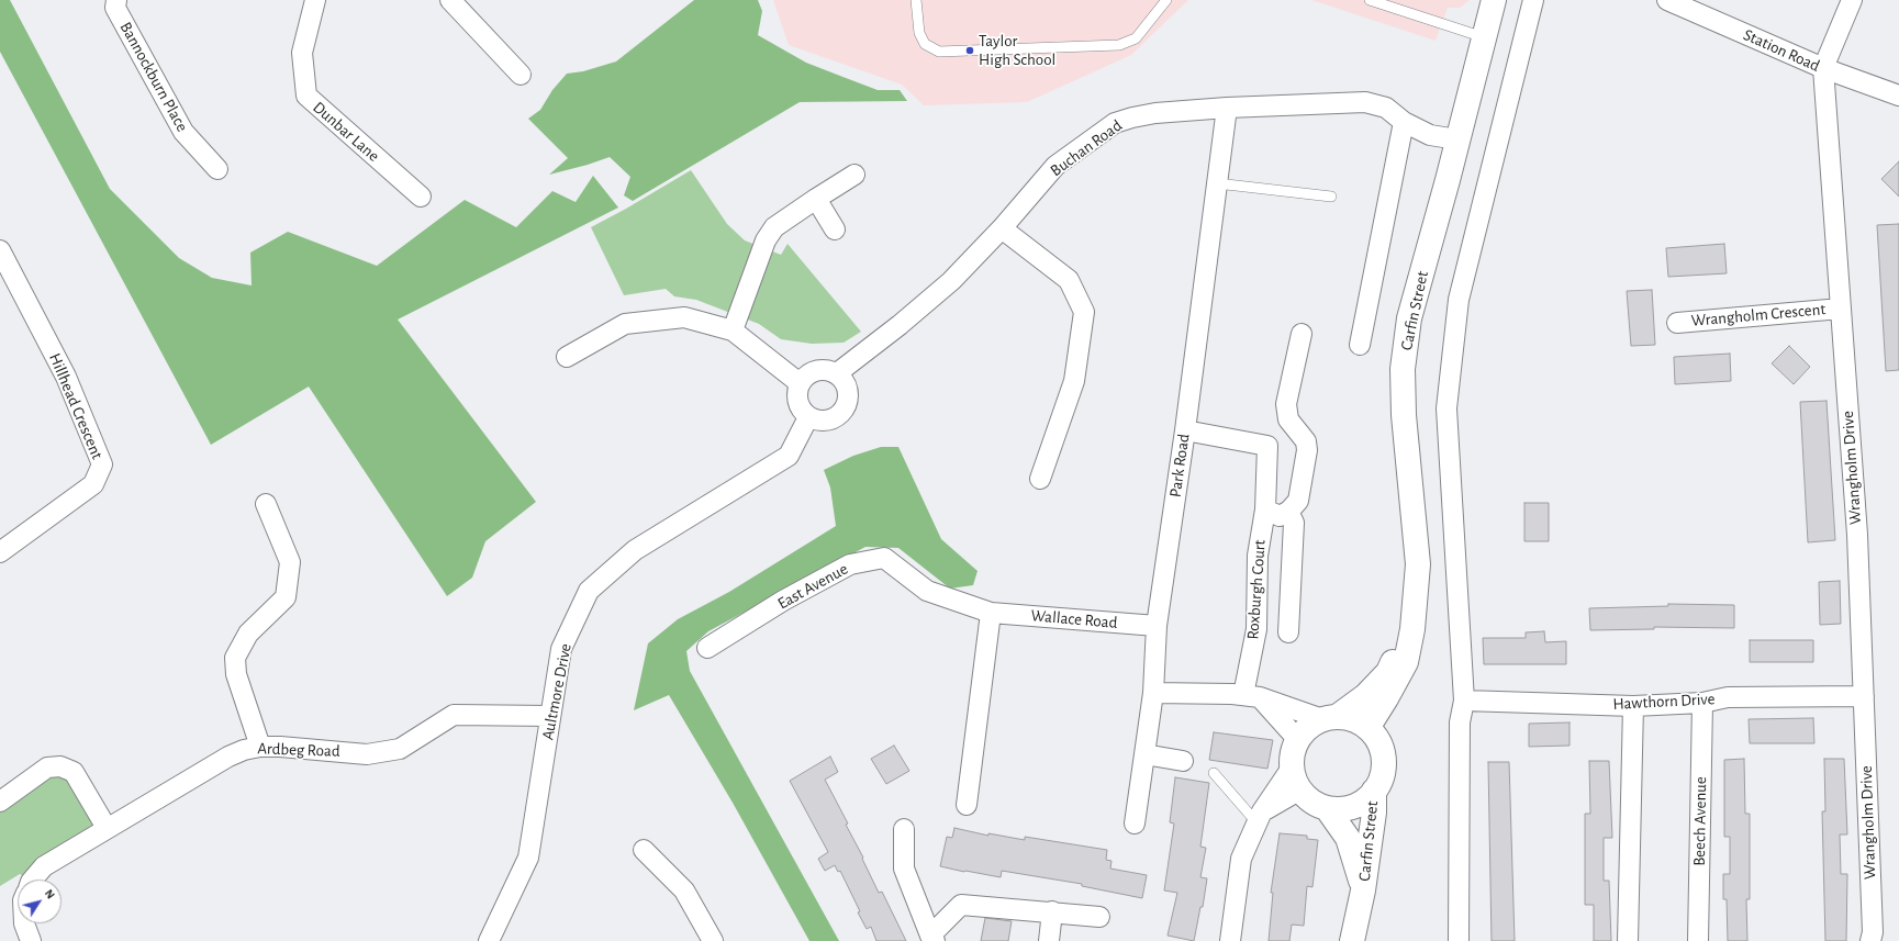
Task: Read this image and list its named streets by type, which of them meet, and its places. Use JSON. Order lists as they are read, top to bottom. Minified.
{"streets":{"main road":["Carfin Street"],"street":["Station Road","Bannockburn Place","Dunbar Lane","Buchan Road","Wrangholm Crescent","Hillhead Crescent","Park Road","Wrangholm Drive","East Avenue","Roxburgh Court","Wallace Road","Aultmore Drive","Hawthorn Drive","Ardbeg Road","Beech Avenue"]},"crossings":[["Station Road","Wrangholm Drive"],["Buchan Road","Carfin Street"],["Buchan Road","Park Road"],["Buchan Road","Aultmore Drive"],["Wrangholm Crescent","Wrangholm Drive"],["Park Road","Roxburgh Court"],["Park Road","Wallace Road"],["Wrangholm Drive","Hawthorn Drive"],["East Avenue","Wallace Road"],["Aultmore Drive","Ardbeg Road"],["Hawthorn Drive","Beech Avenue"]],"places":["Taylor High School"],"north":"top right"}
